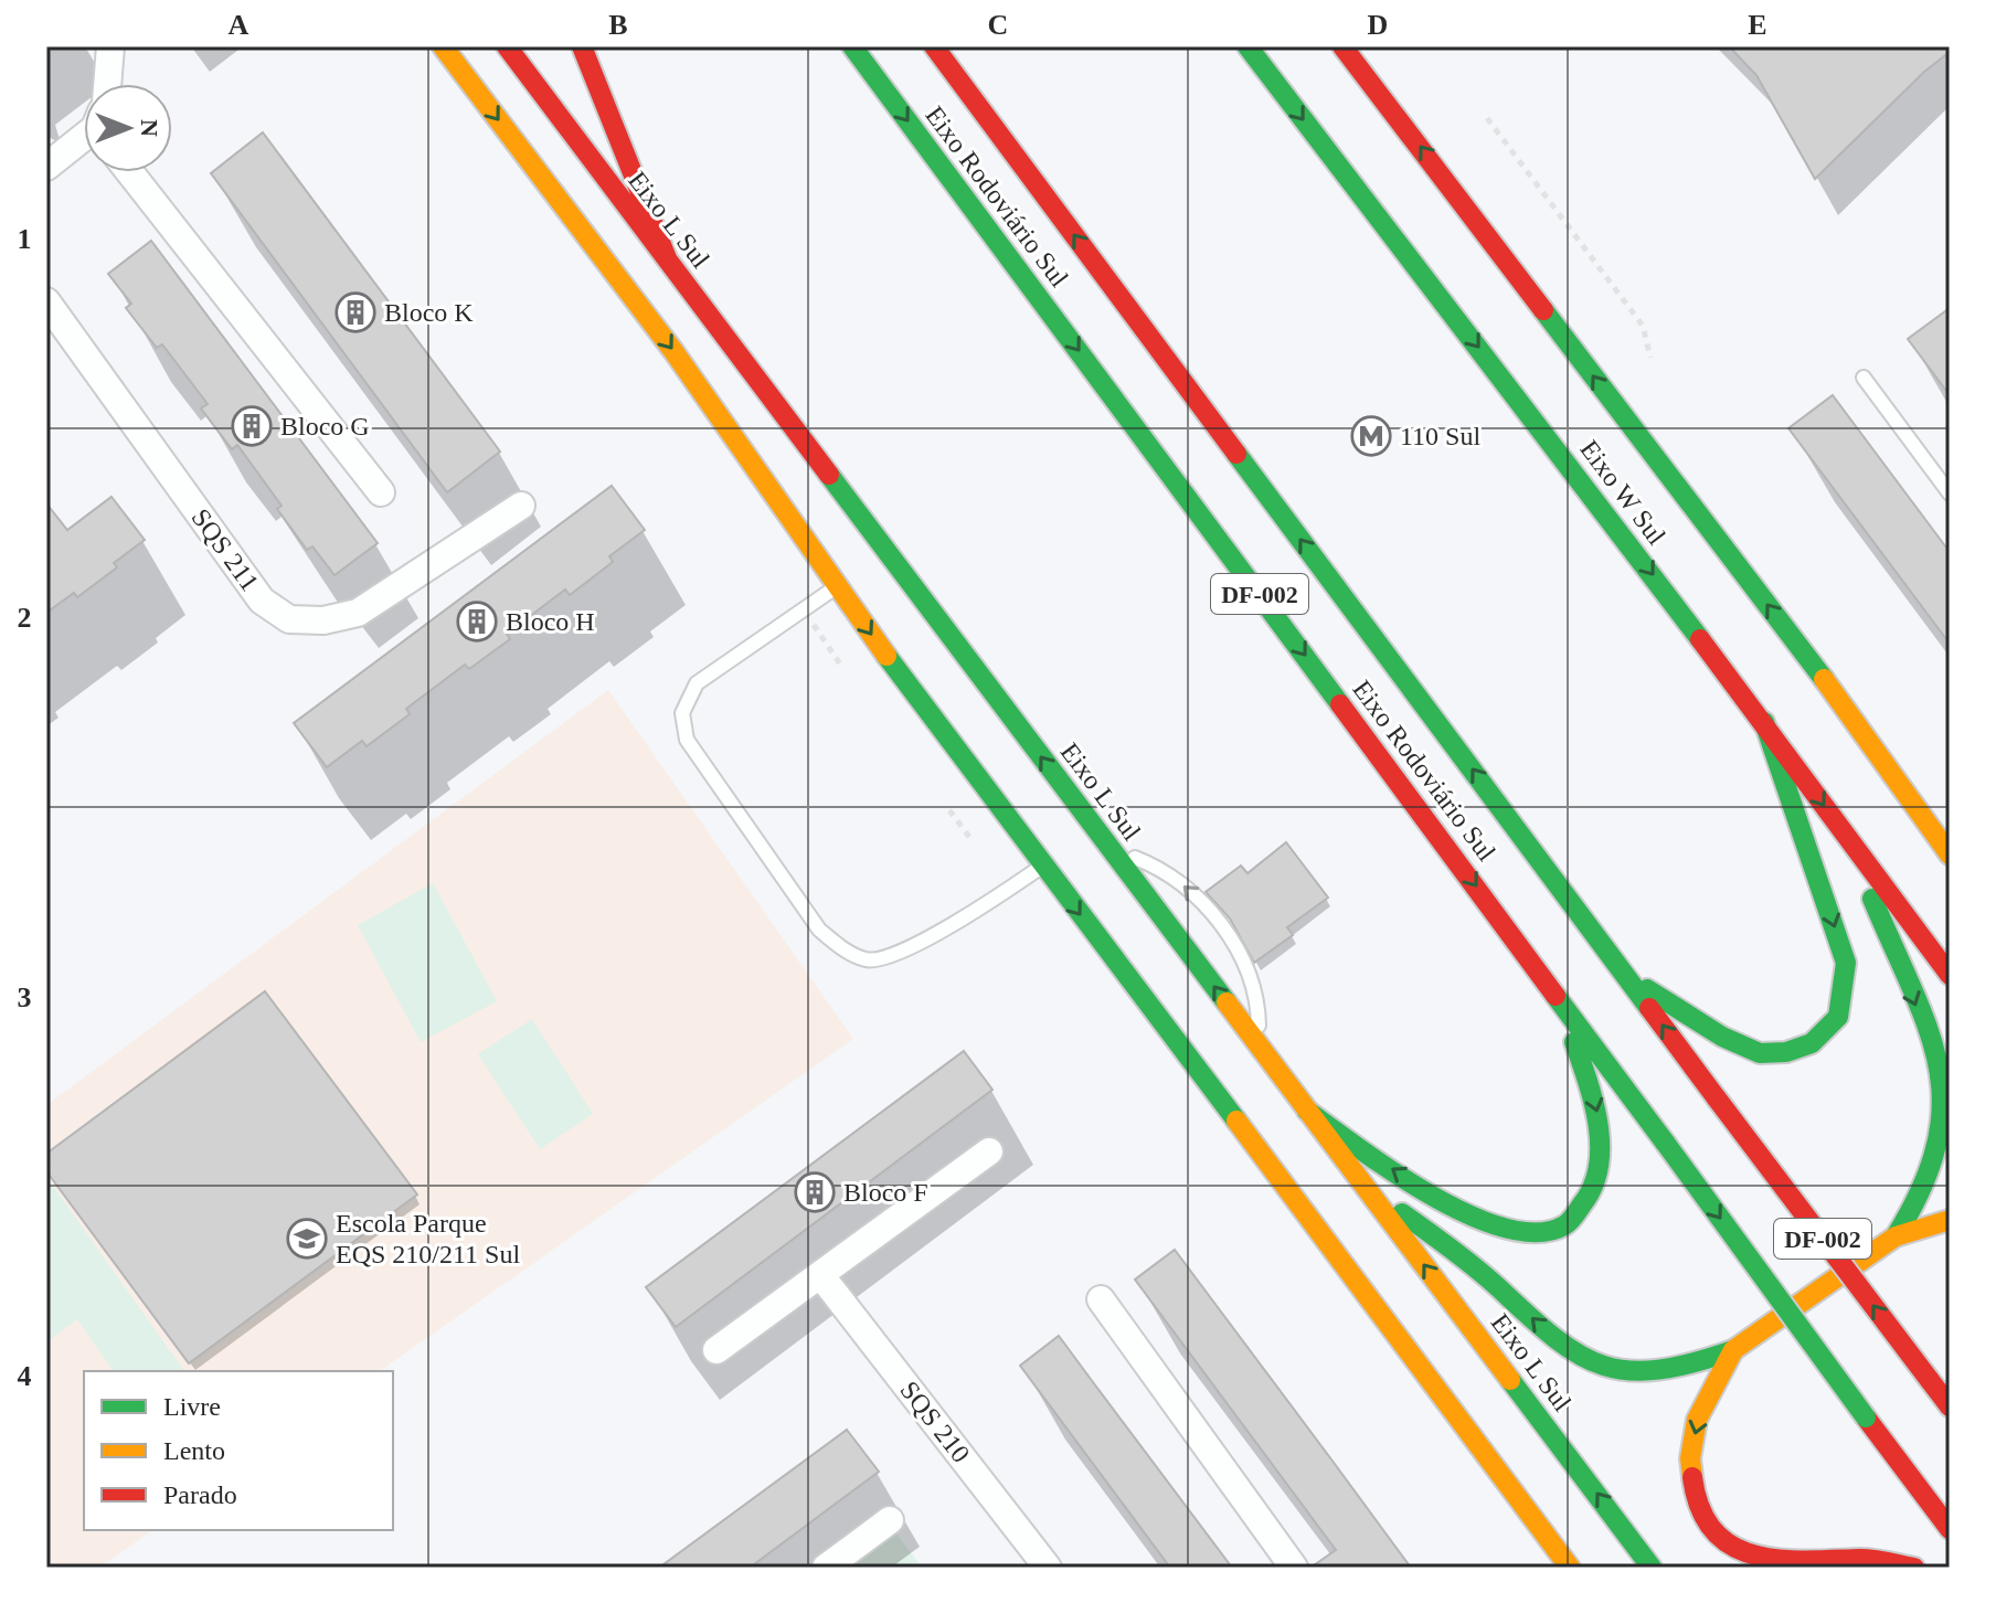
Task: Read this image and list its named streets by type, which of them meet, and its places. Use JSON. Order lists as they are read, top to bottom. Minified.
{"streets":{"main road":["Eixo Rodoviário Sul","Eixo L Sul","Eixo W Sul","DF-002"],"street":["SQS 211","SQS 210"]},"places":{"building":["Bloco K","Bloco G","Bloco H","Bloco F"],"metro station":["110 Sul"],"school or university":["Escola Parque EQS 210/211 Sul"]},"legend":["Livre","Lento","Parado"],"north":"right","grid":{"columns":["A","B","C","D","E"],"rows":["1","2","3","4"]}}
